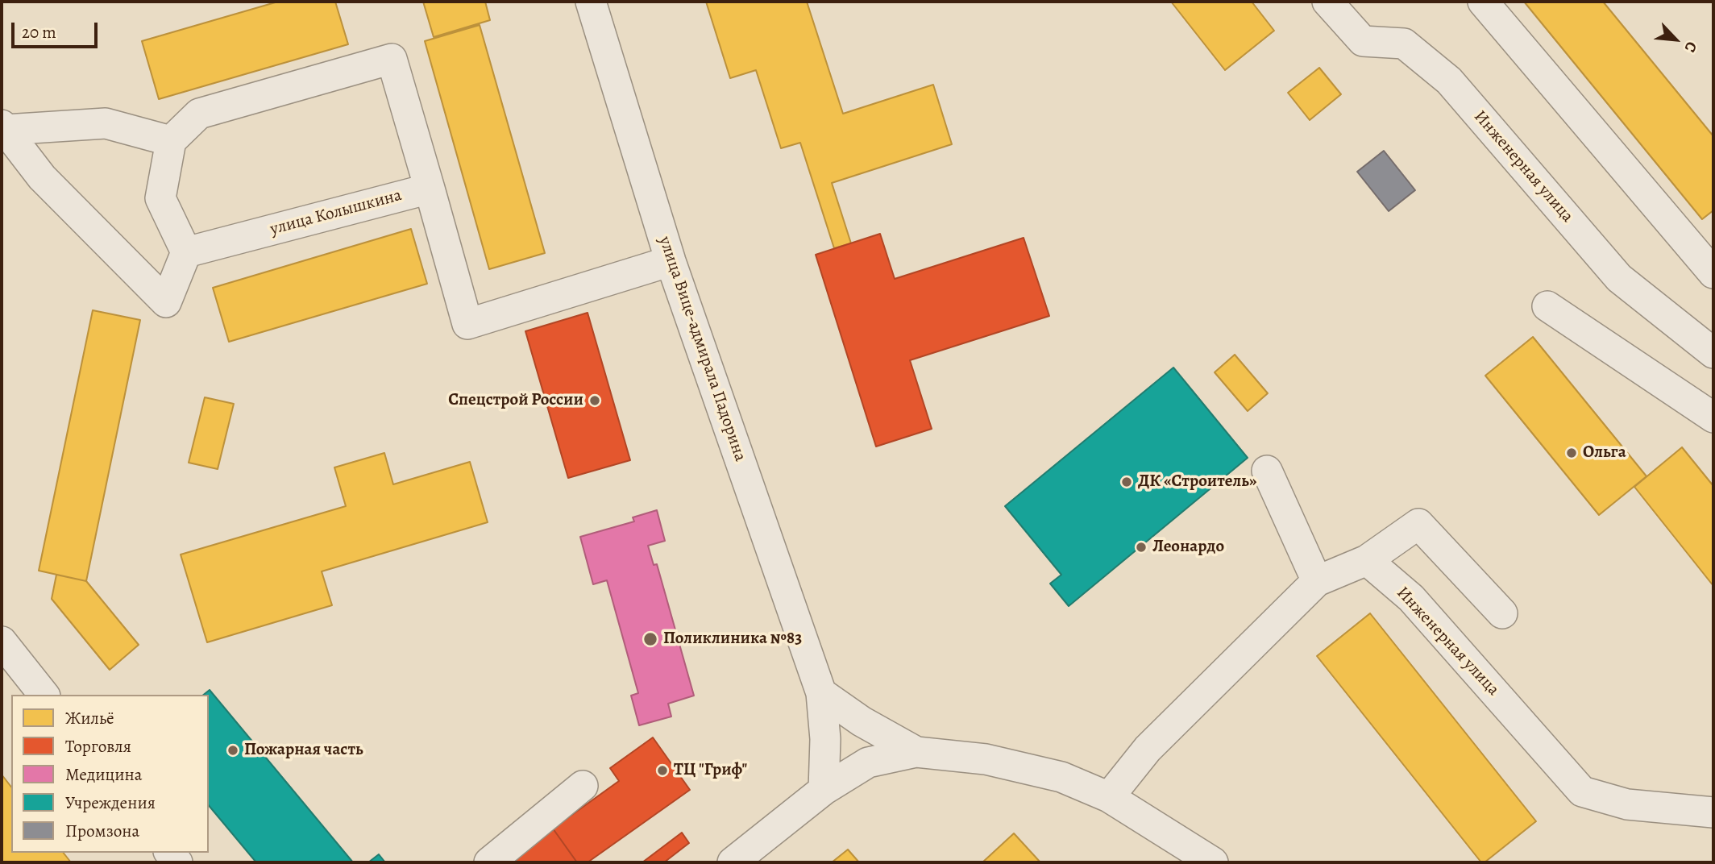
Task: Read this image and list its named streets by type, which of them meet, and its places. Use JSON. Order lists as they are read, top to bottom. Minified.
{"streets":{"street":["Инженерная улица","улица Колышкина","улица Вице-адмирала Падорина"]},"places":["Спецстрой России","Ольга","ДК «Строитель»","Леонардо","Поликлиника №83","Пожарная часть","ТЦ \"Гриф\""],"legend":["Жильё","Торговля","Медицина","Учреждения","Промзона"],"scale_bar":"20 m","north":"bottom right"}
